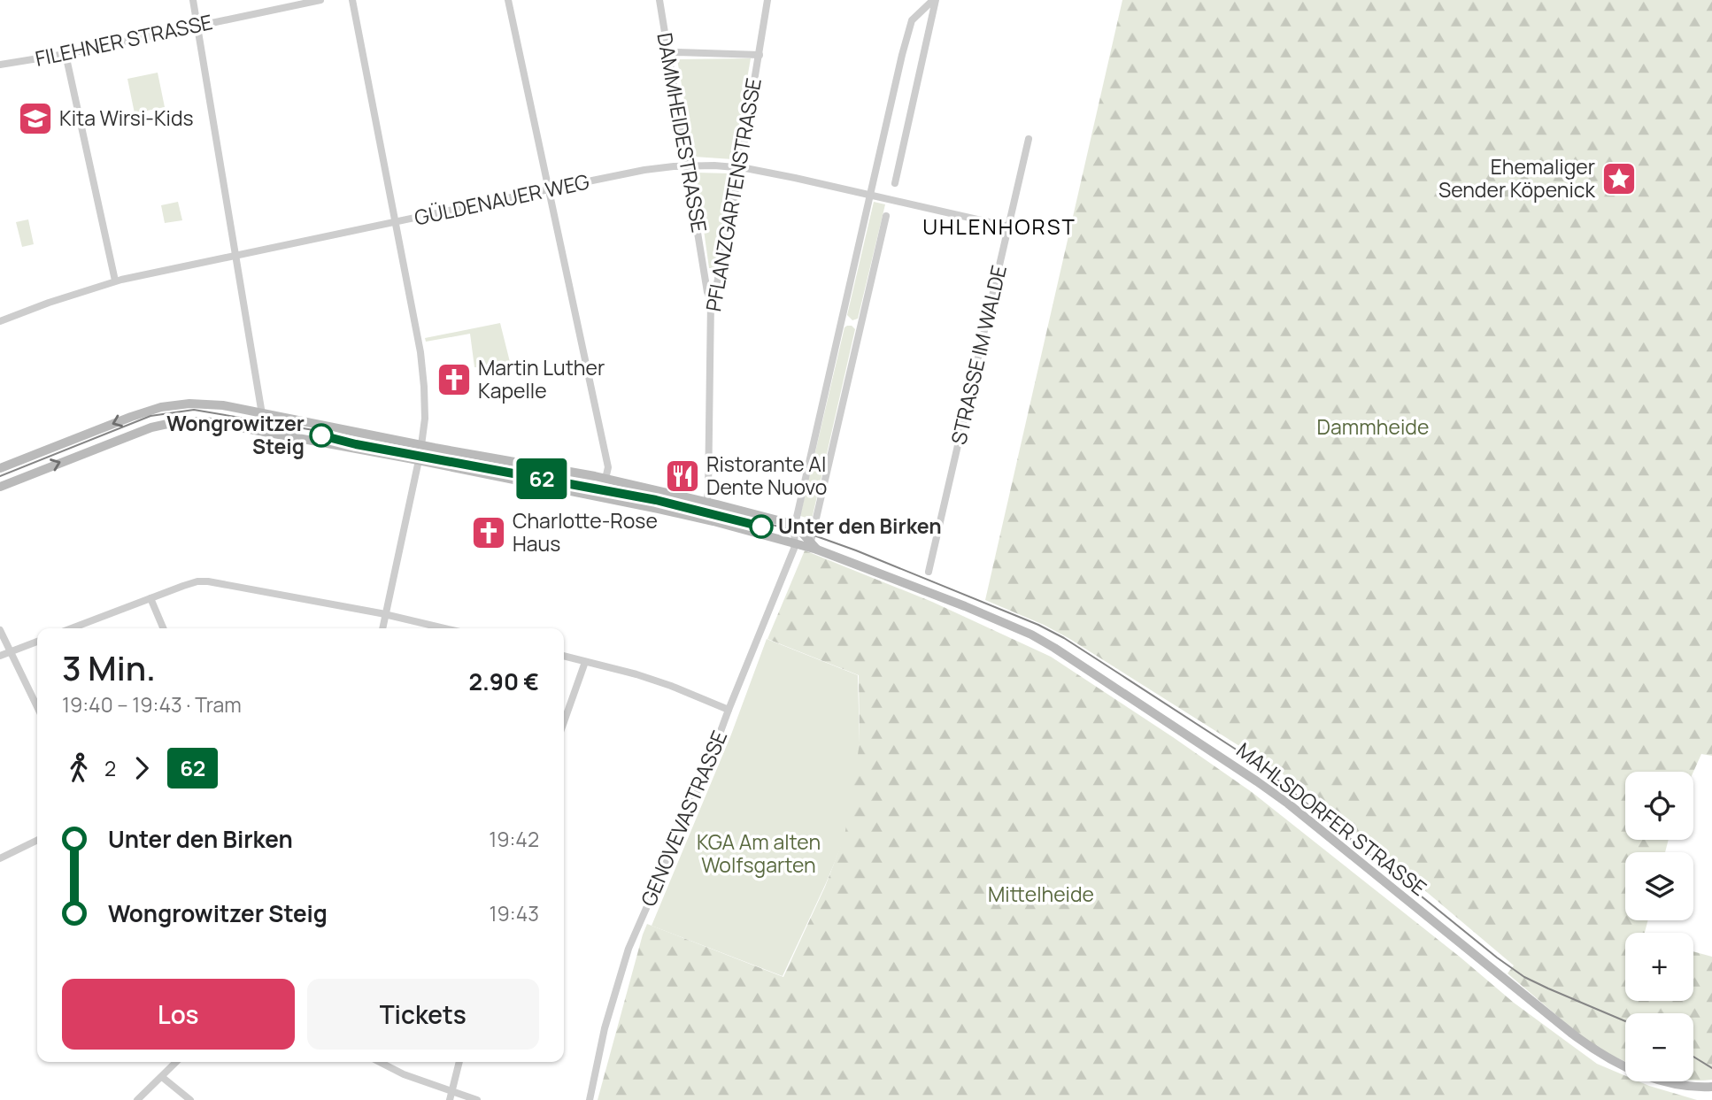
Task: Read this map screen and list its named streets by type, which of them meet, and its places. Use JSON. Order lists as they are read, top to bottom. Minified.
{"streets":{"main road":["MAHLSDORFER STRASSE"],"street":["FILEHNER STRASSE","DAMMHEIDESTRASSE","PFLANZGARTENSTRASSE","GÜLDENAUER WEG","STRASSE IM WALDE","GENOVEVASTRASSE"]},"crossings":[["DAMMHEIDESTRASSE","PFLANZGARTENSTRASSE"],["DAMMHEIDESTRASSE","GÜLDENAUER WEG"],["PFLANZGARTENSTRASSE","GÜLDENAUER WEG"],["GÜLDENAUER WEG","STRASSE IM WALDE"],["GENOVEVASTRASSE","MAHLSDORFER STRASSE"]],"districts":["UHLENHORST"],"parks":["Dammheide","KGA Am alten Wolfsgarten","Mittelheide"],"places":{"school or university":["Kita Wirsi-Kids"],"place":["Ehemaliger Sender Köpenick"],"church":["Martin Luther Kapelle","Charlotte-Rose Haus"],"other":["Wongrowitzer Steig","Unter den Birken"],"restaurant":["Ristorante Al Dente Nuovo"]},"lines":["tram line 62"],"page":{"on_map":"62","heading":["3 Min.","19:40 – 19:43 · Tram","2.90 €"],"legs":["2","62"],"map_buttons":["+","−"],"list":[{"name":"Unter den Birken","value":"19:42"},{"name":"Wongrowitzer Steig","value":"19:43"}],"buttons":["Los","Tickets"]}}
